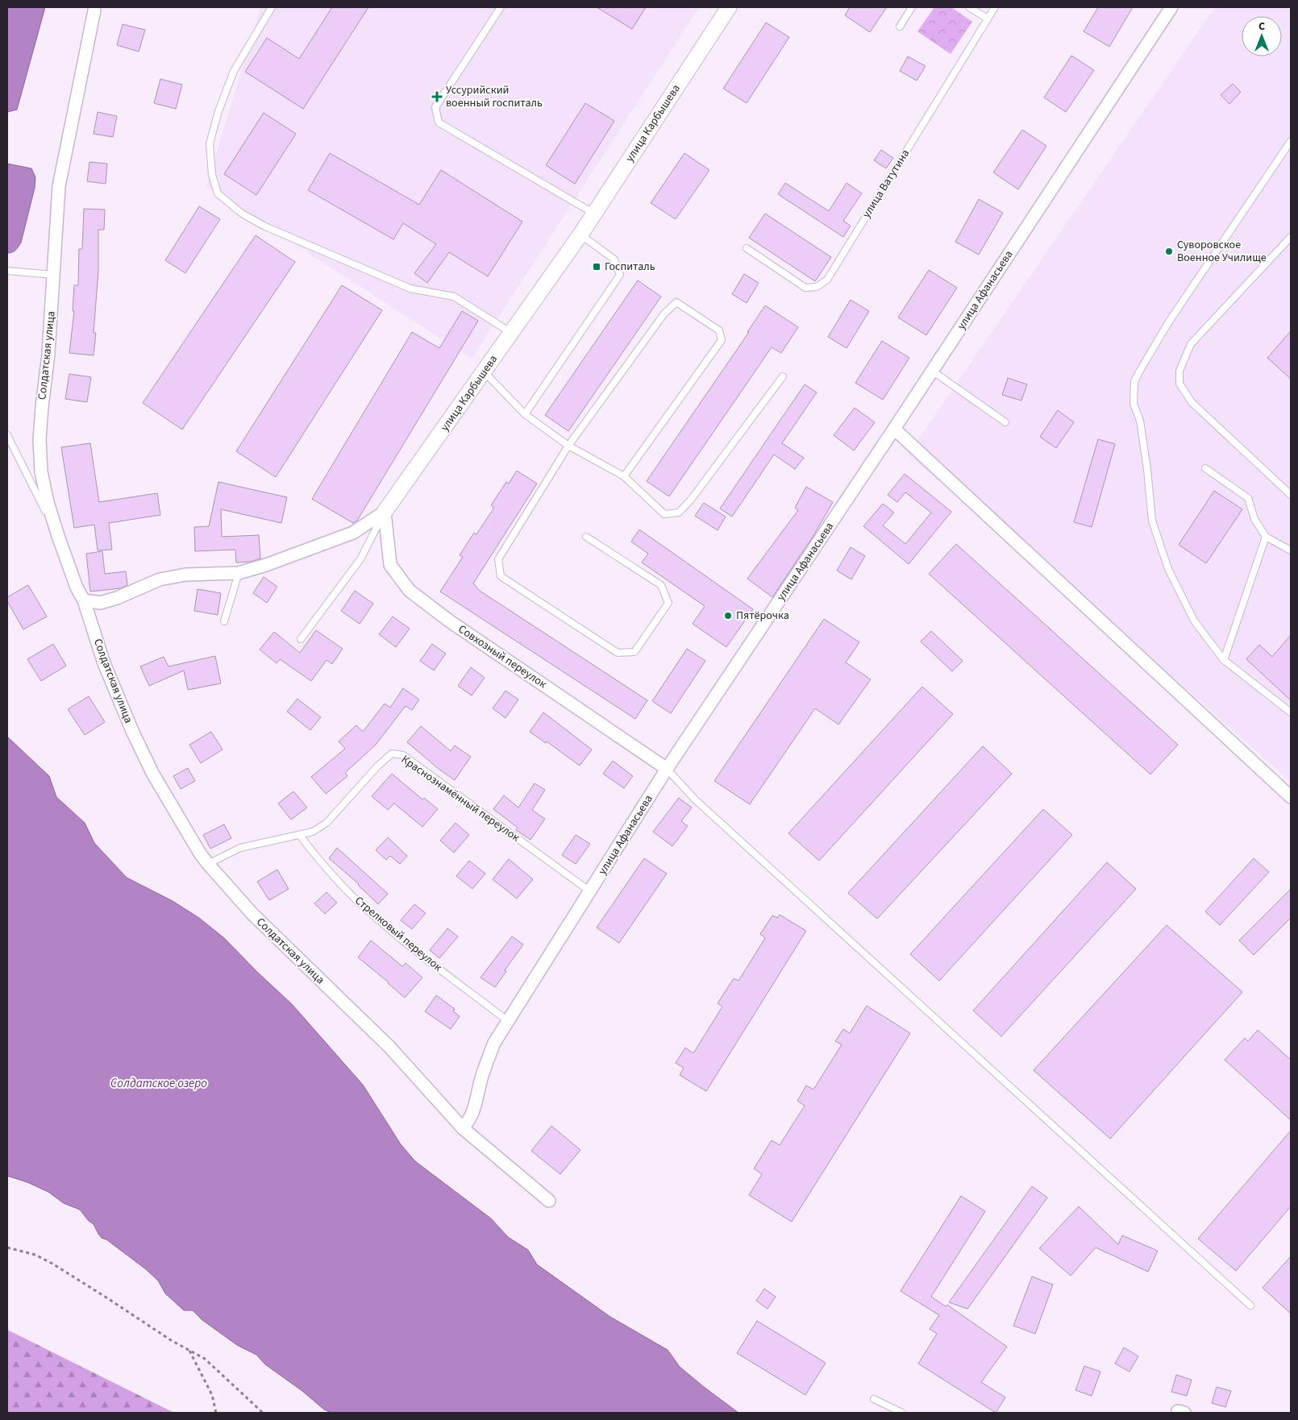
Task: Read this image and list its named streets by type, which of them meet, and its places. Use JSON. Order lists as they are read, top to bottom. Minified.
{"streets":{"street":["улица Карбышева","улица Афанасьева","Солдатская улица","Совхозный переулок"],"lane":["улица Ватутина","Краснознамённый переулок","Стрелковый переулок"]},"crossings":[["улица Карбышева","Солдатская улица"],["улица Карбышева","Совхозный переулок"],["улица Афанасьева","Солдатская улица"],["улица Афанасьева","Совхозный переулок"],["улица Афанасьева","Краснознамённый переулок"],["улица Афанасьева","Стрелковый переулок"],["Солдатская улица","Краснознамённый переулок"],["Краснознамённый переулок","Стрелковый переулок"]],"water":["Солдатское озеро"],"places":{"health":["Уссурийский военный госпиталь"],"other":["Суворовское Военное Училище","Пятёрочка"],"transit":["Госпиталь"]},"north":"top"}
